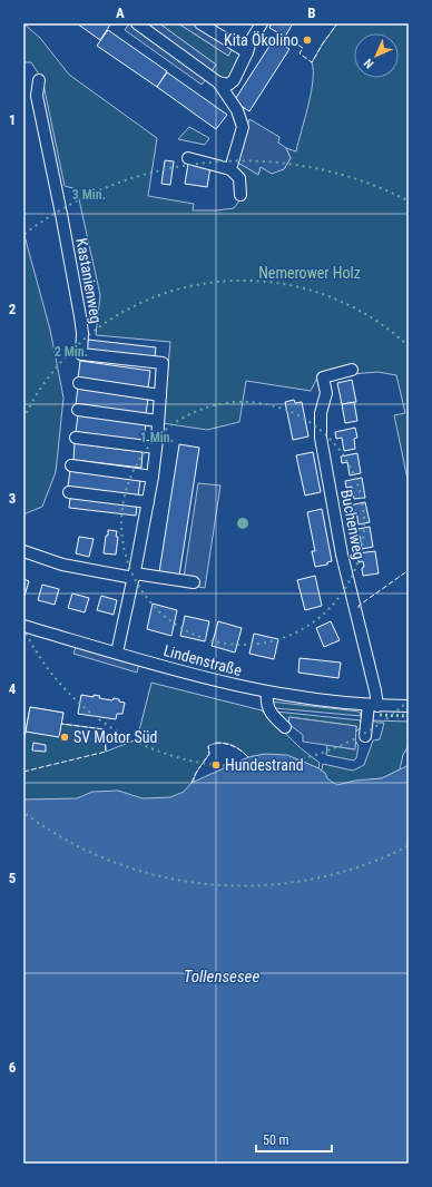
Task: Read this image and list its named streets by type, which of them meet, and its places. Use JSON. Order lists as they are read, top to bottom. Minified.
{"streets":{"street":["Kastanienweg","Buchenweg","Lindenstraße"]},"crossings":[["Kastanienweg","Lindenstraße"],["Buchenweg","Lindenstraße"]],"water":["Tollensesee"],"parks":["Nemerower Holz"],"places":["Kita Ökolino","SV Motor Süd","Hundestrand"],"scale_bar":"50 m","north":"bottom left","grid":{"columns":["A","B"],"rows":["1","2","3","4","5","6"]},"rings":["3 Min.","2 Min.","1 Min."]}
